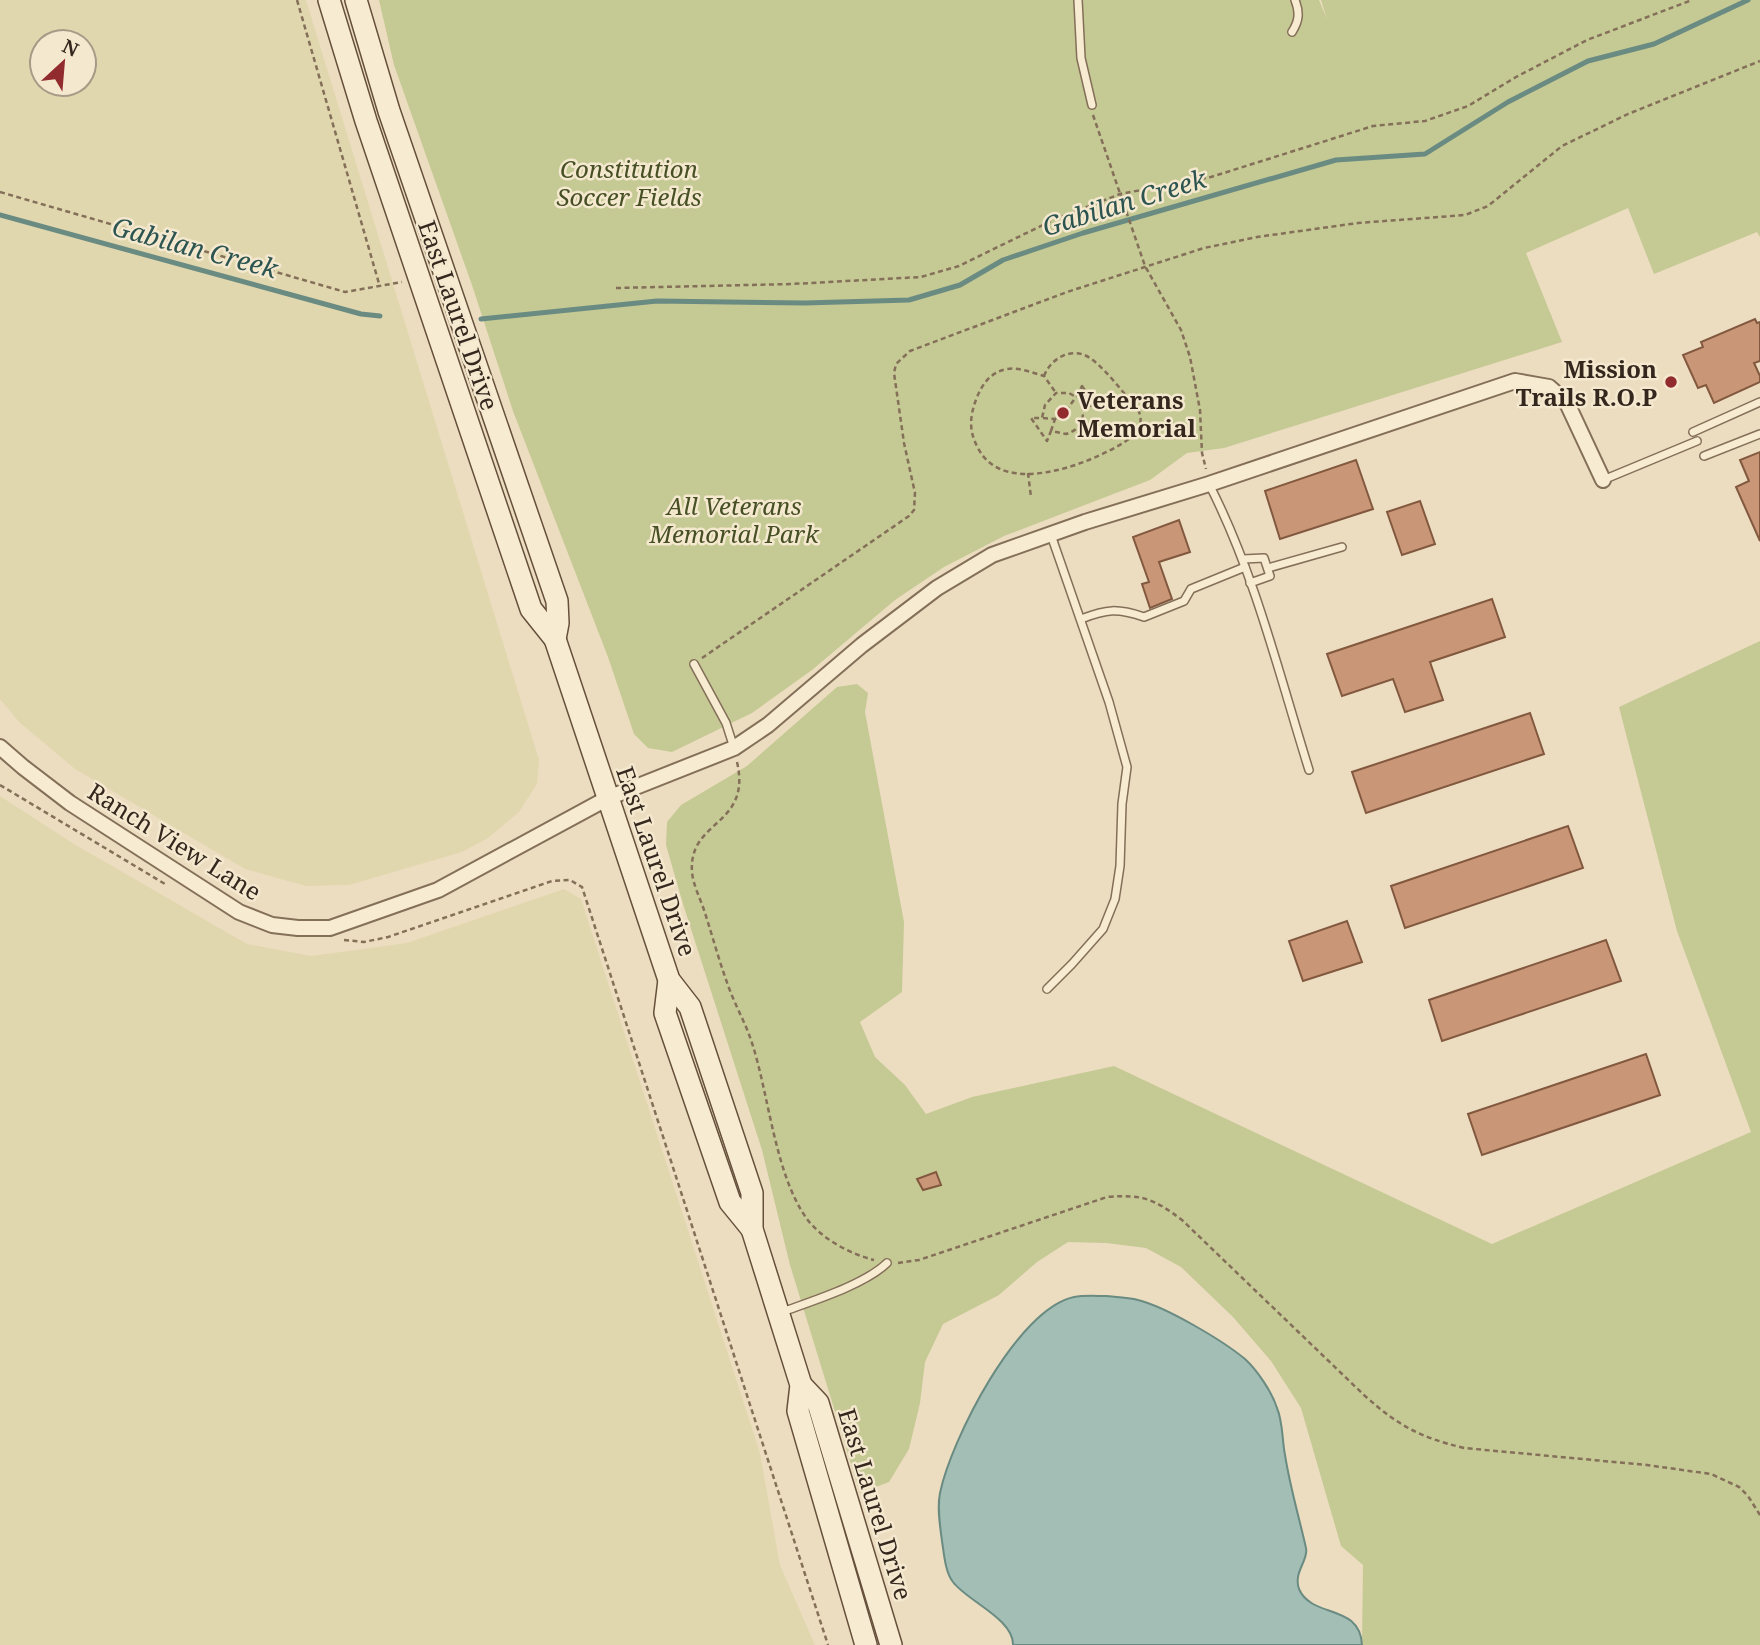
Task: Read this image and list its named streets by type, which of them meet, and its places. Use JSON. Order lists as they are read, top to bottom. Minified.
{"streets":{"main road":["East Laurel Drive"],"street":["Ranch View Lane"]},"crossings":[["East Laurel Drive","Ranch View Lane"]],"water":["Gabilan Creek"],"parks":["Constitution Soccer Fields","All Veterans Memorial Park"],"places":["Mission Trails R.O.P","Veterans Memorial"],"north":"top right"}
